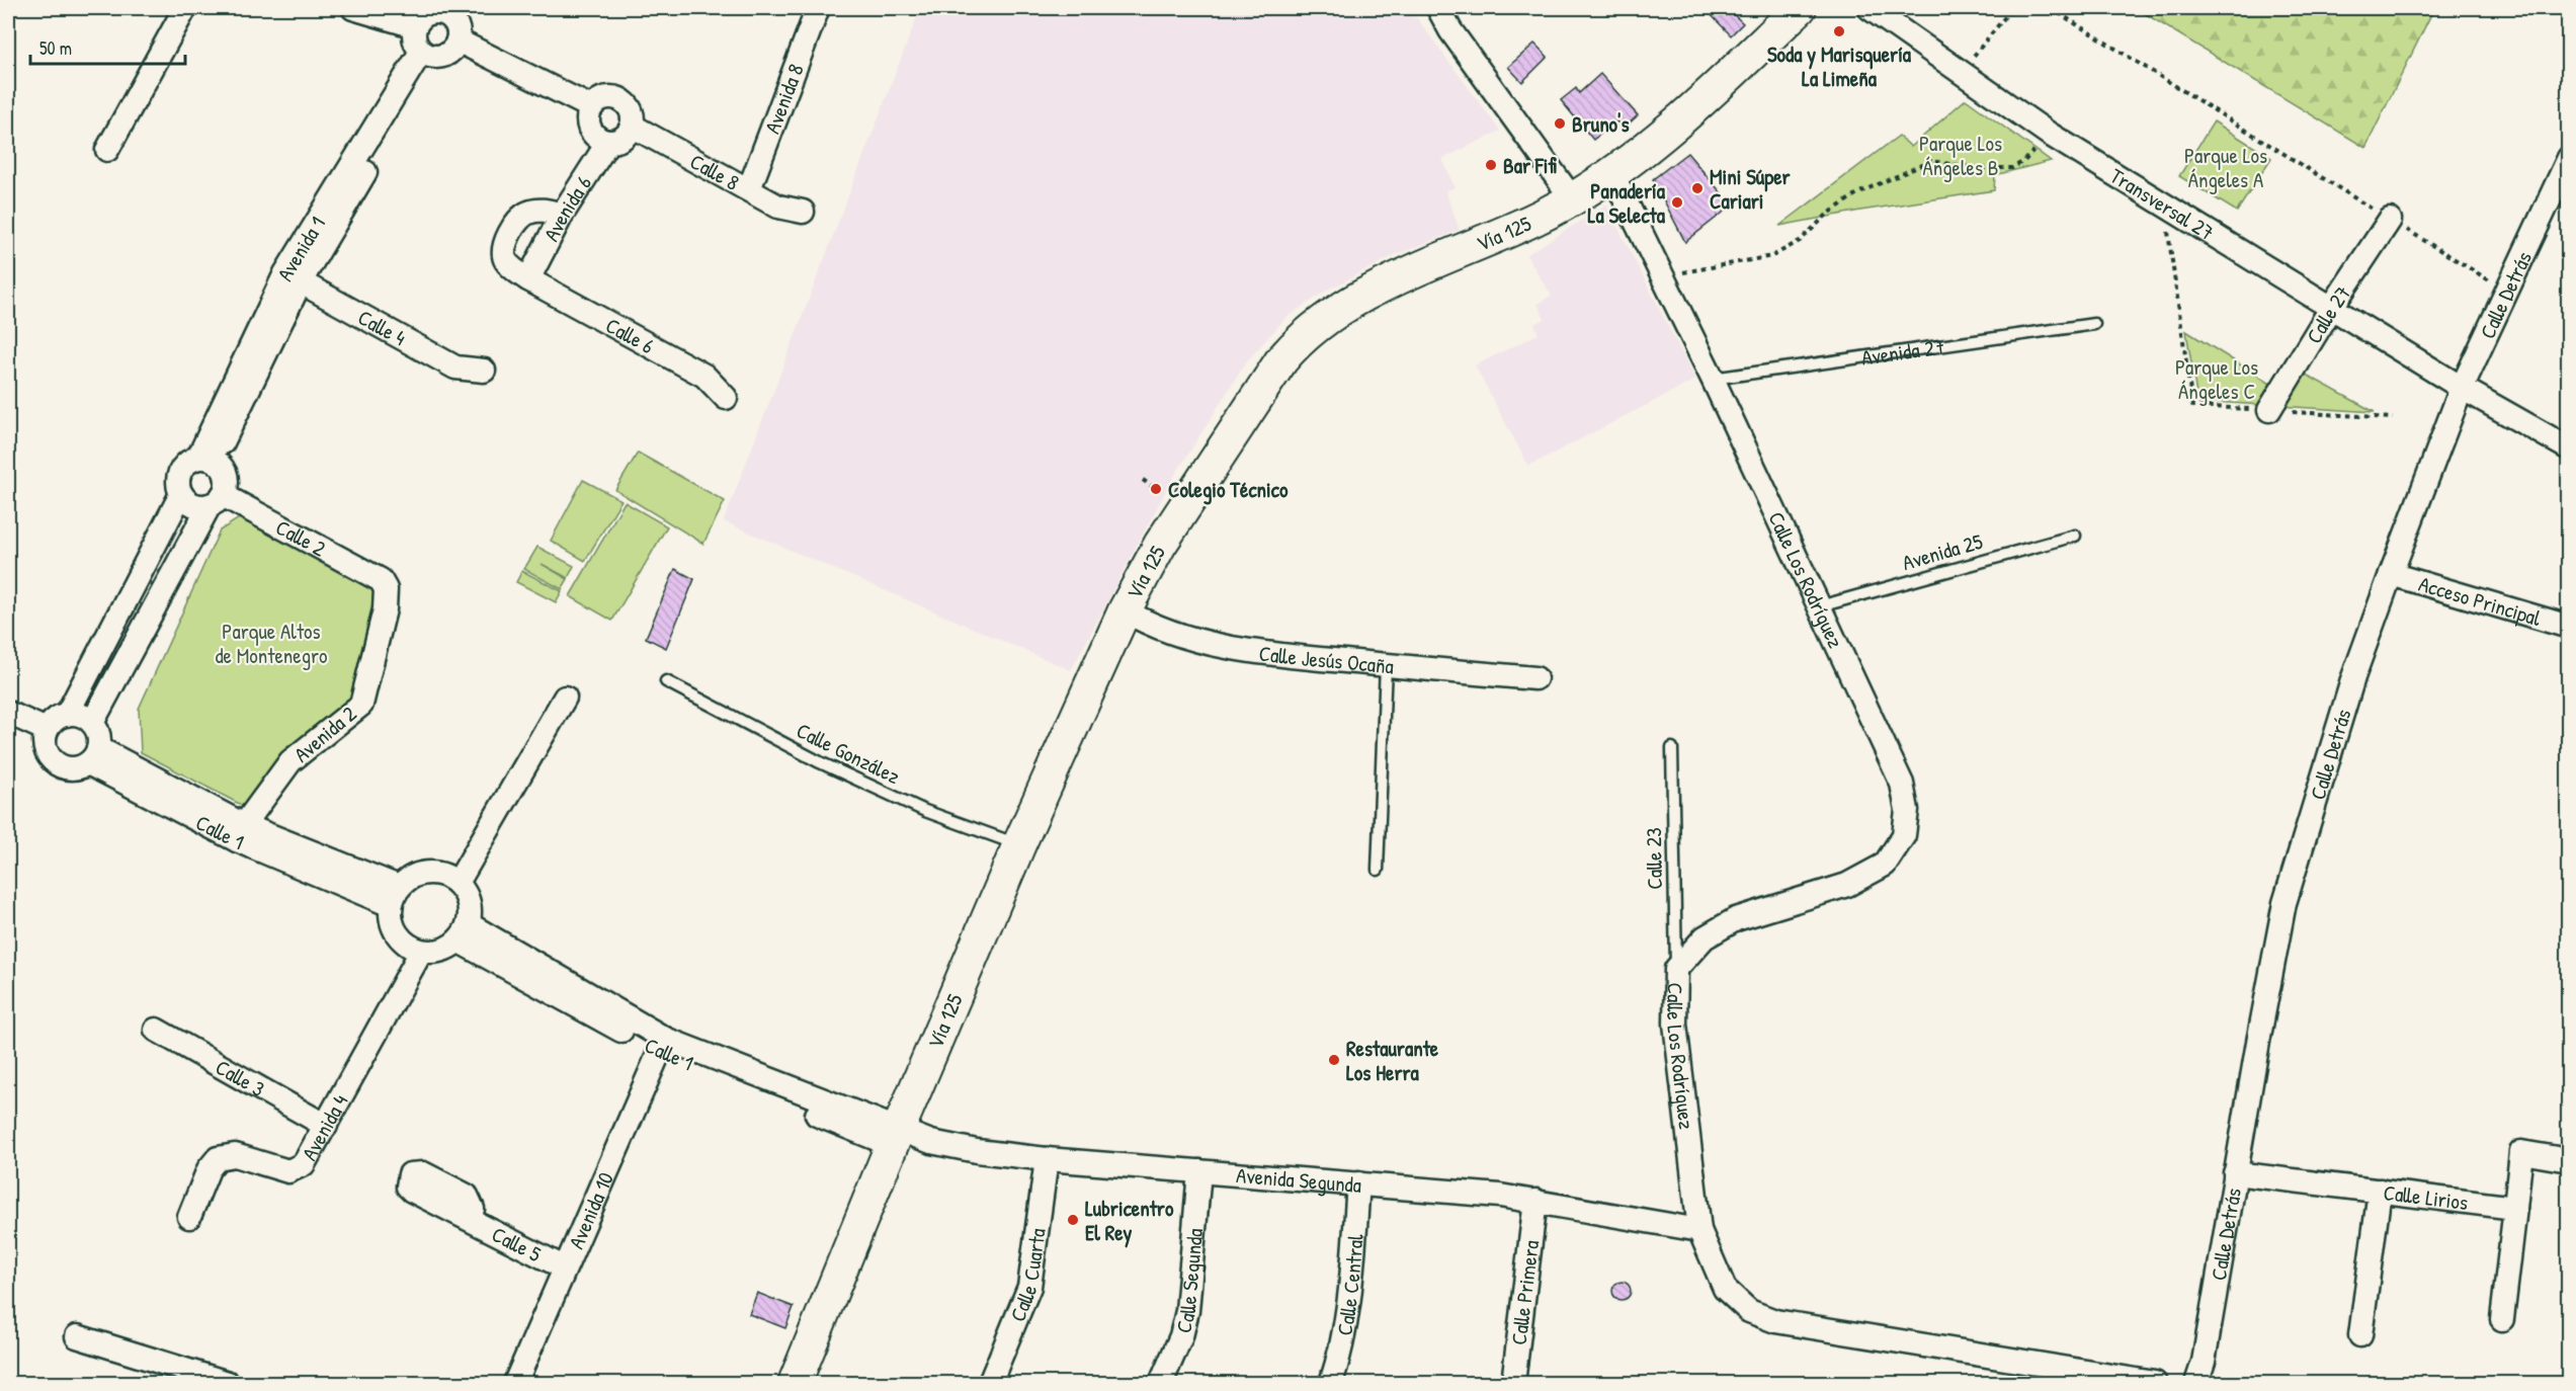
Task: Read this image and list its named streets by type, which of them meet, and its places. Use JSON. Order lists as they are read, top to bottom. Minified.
{"streets":{"main road":["Vía 125"],"street":["Avenida 8","Calle 8","Transversal 27","Avenida 6","Avenida 1","Calle Detrás","Calle 27","Calle 4","Calle 6","Calle 2","Calle Los Rodríguez","Acceso Principal","Calle Jesús Ocaña","Avenida 2","Calle 1","Calle 3","Avenida 4","Avenida Segunda","Calle Lirios","Avenida 10","Calle 5","Calle Cuarta","Calle Segunda","Calle Central","Calle Primera"],"lane":["Avenida 27","Avenida 25","Calle González","Calle 23"]},"crossings":[["Avenida 8","Calle 8"],["Calle 8","Avenida 6"],["Transversal 27","Calle Detrás"],["Transversal 27","Calle 27"],["Avenida 6","Calle 6"],["Vía 125","Calle Los Rodríguez"],["Vía 125","Calle Jesús Ocaña"],["Vía 125","Calle González"],["Vía 125","Calle 1"],["Vía 125","Avenida Segunda"],["Avenida 1","Calle 4"],["Avenida 1","Calle 2"],["Calle Detrás","Acceso Principal"],["Calle Detrás","Calle Lirios"],["Avenida 27","Calle Los Rodríguez"],["Calle 2","Avenida 2"],["Avenida 25","Calle Los Rodríguez"],["Calle Los Rodríguez","Calle 23"],["Calle Los Rodríguez","Avenida Segunda"],["Avenida 2","Calle 1"],["Calle 1","Avenida 4"],["Calle 1","Avenida Segunda"],["Calle 1","Avenida 10"],["Calle 3","Avenida 4"],["Avenida Segunda","Calle Cuarta"],["Avenida Segunda","Calle Segunda"],["Avenida Segunda","Calle Central"],["Avenida Segunda","Calle Primera"],["Avenida 10","Calle 5"]],"parks":["Parque Los Ángeles B","Parque Los Ángeles A","Parque Los Ángeles C","Parque Altos de Montenegro"],"places":["Soda y Marisquería La Limeña","Bruno's","Bar Fifi","Mini Súper Cariari","Panadería La Selecta","Colegio Técnico","Restaurante Los Herra","Lubricentro El Rey"],"scale_bar":"50 m"}
